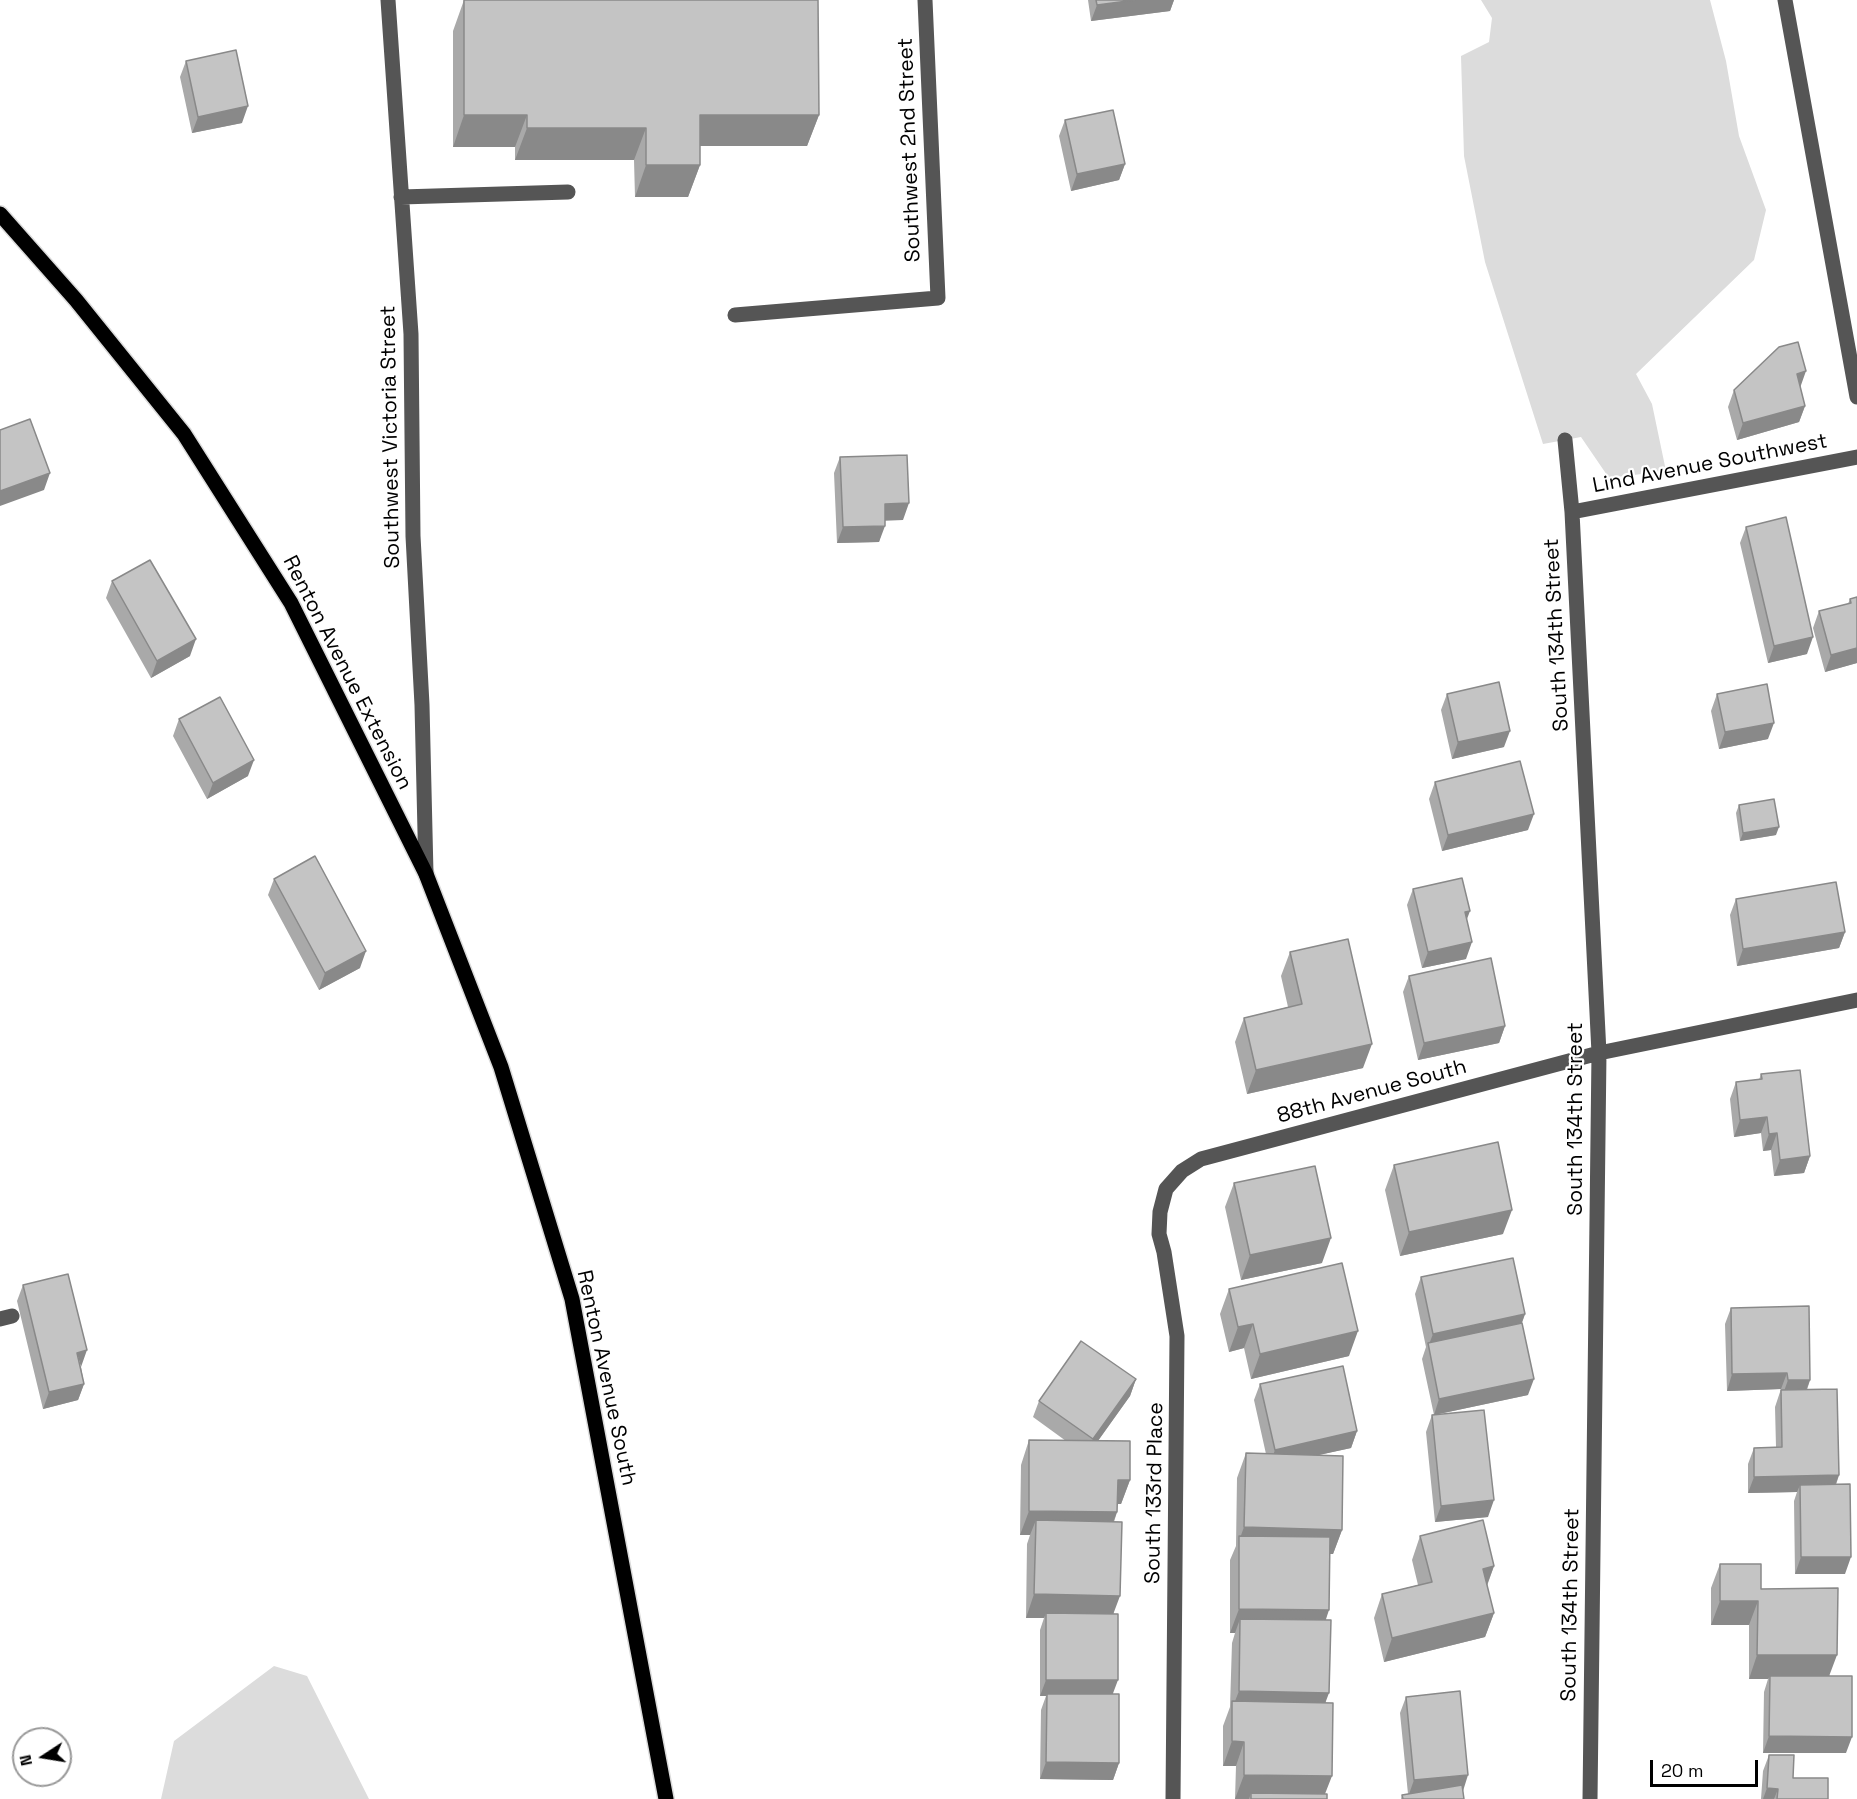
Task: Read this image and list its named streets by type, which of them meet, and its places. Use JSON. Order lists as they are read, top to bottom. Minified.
{"streets":{"main road":["Renton Avenue Extension","Renton Avenue South"],"street":["Southwest 2nd Street","Southwest Victoria Street","Lind Avenue Southwest","South 134th Street","88th Avenue South","South 133rd Place"]},"crossings":[["Southwest Victoria Street","Renton Avenue Extension"],["Southwest Victoria Street","Renton Avenue South"],["Lind Avenue Southwest","South 134th Street"],["South 134th Street","88th Avenue South"],["Renton Avenue Extension","Renton Avenue South"],["88th Avenue South","South 133rd Place"]],"scale_bar":"20 m","north":"left"}
